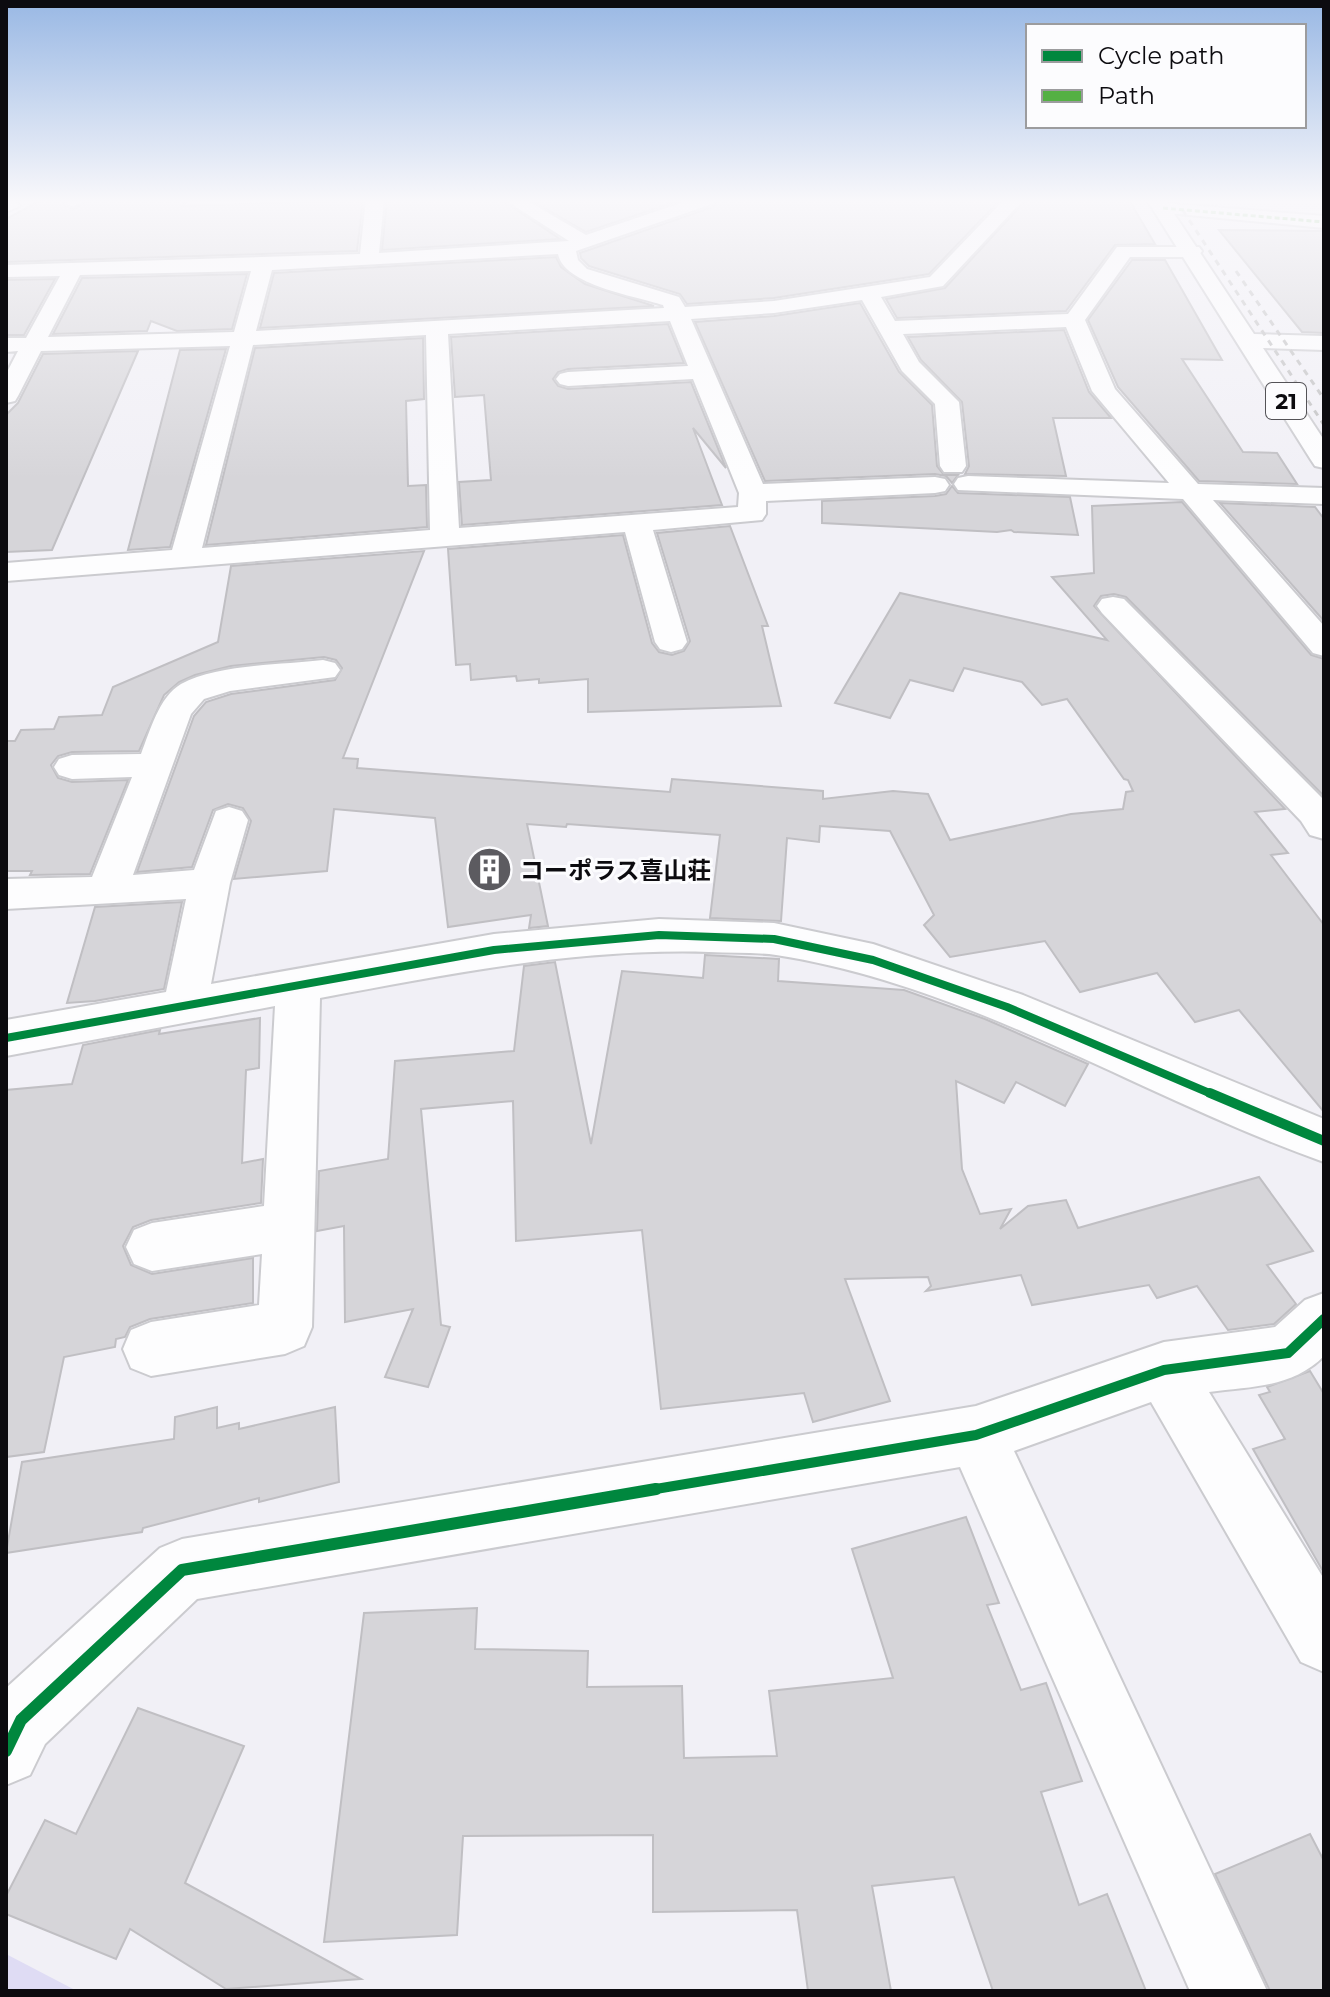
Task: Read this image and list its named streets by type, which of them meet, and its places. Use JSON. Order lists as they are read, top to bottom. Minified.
{"streets":{"street":["21"]},"places":{"building":["コーポラス喜山荘"]},"legend":["Cycle path","Path"]}
